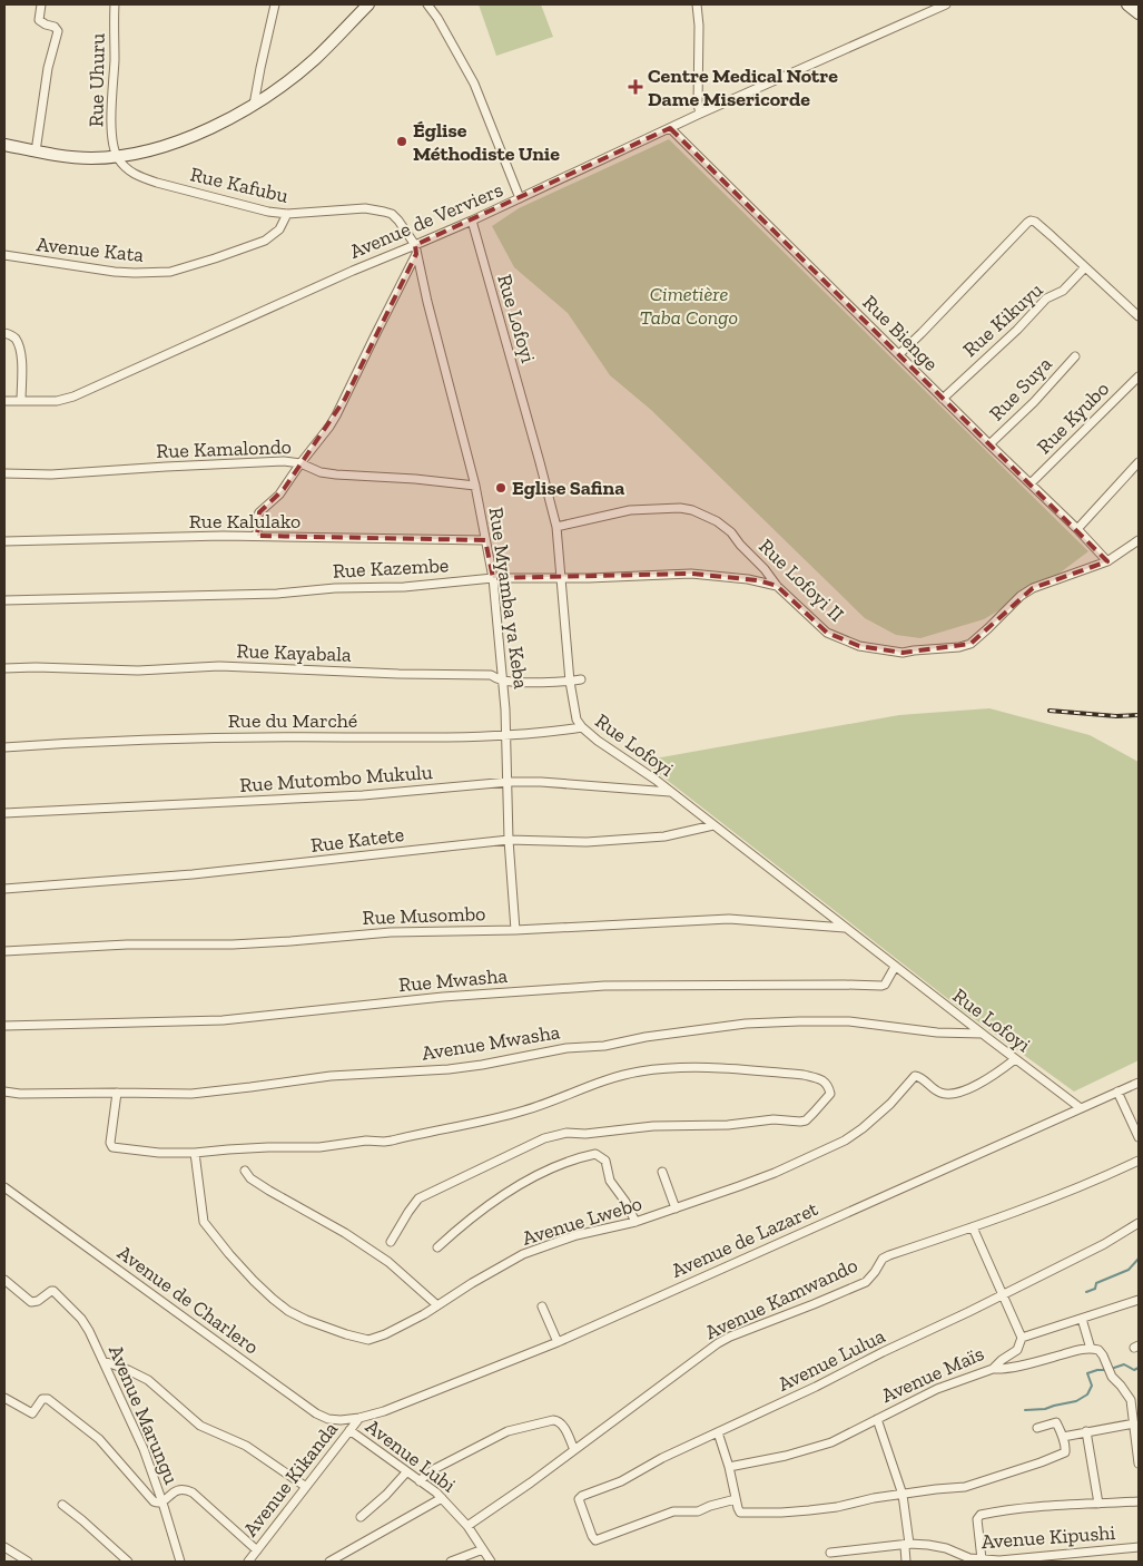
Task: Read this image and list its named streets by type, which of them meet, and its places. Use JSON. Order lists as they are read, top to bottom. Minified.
{"streets":{"street":["Rue Uhuru","Rue Kafubu","Avenue de Verviers","Avenue Kata","Rue Lofoyi","Rue Kikuyu","Rue Bienge","Rue Suya","Rue Kyubo","Rue Kamalondo","Rue Kalulako","Rue Kazembe","Rue Lofoyi II","Rue Myamba ya Keba","Rue Kayabala","Rue du Marché","Rue Mutombo Mukulu","Rue Katete","Rue Musombo","Rue Mwasha","Avenue Mwasha","Avenue Lwebo","Avenue de Lazaret","Avenue Kamwando","Avenue de Charlero","Avenue Lulua","Avenue Maïs","Avenue Marungu","Avenue Lubi","Avenue Kikanda","Avenue Kipushi"]},"crossings":[["Rue Uhuru","Rue Kafubu"],["Rue Kafubu","Avenue de Verviers"],["Rue Kafubu","Avenue Kata"],["Rue Kafubu","Rue Myamba ya Keba"],["Avenue de Verviers","Rue Lofoyi"],["Avenue de Verviers","Rue Bienge"],["Avenue de Verviers","Rue Myamba ya Keba"],["Rue Lofoyi","Rue Kazembe"],["Rue Lofoyi","Rue Lofoyi II"],["Rue Lofoyi","Rue Kayabala"],["Rue Lofoyi","Rue du Marché"],["Rue Lofoyi","Rue Mutombo Mukulu"],["Rue Lofoyi","Rue Katete"],["Rue Lofoyi","Rue Musombo"],["Rue Lofoyi","Rue Mwasha"],["Rue Lofoyi","Avenue Mwasha"],["Rue Lofoyi","Avenue Lwebo"],["Rue Lofoyi","Avenue de Lazaret"],["Rue Kikuyu","Rue Bienge"],["Rue Bienge","Rue Suya"],["Rue Bienge","Rue Kyubo"],["Rue Bienge","Rue Lofoyi II"],["Rue Kamalondo","Rue Myamba ya Keba"],["Rue Kalulako","Rue Myamba ya Keba"],["Rue Kazembe","Rue Lofoyi II"],["Rue Kazembe","Rue Myamba ya Keba"],["Rue Myamba ya Keba","Rue Kayabala"],["Rue Myamba ya Keba","Rue du Marché"],["Rue Myamba ya Keba","Rue Mutombo Mukulu"],["Rue Myamba ya Keba","Rue Katete"],["Rue Myamba ya Keba","Rue Musombo"],["Avenue de Lazaret","Avenue de Charlero"],["Avenue de Lazaret","Avenue Kikanda"],["Avenue Kamwando","Avenue Lubi"],["Avenue de Charlero","Avenue Kikanda"],["Avenue Lubi","Avenue Kikanda"]],"parks":["Cimetière Taba Congo"],"places":{"health":["Centre Medical Notre Dame Misericorde"],"other":["Église Méthodiste Unie","Eglise Safina"]}}
